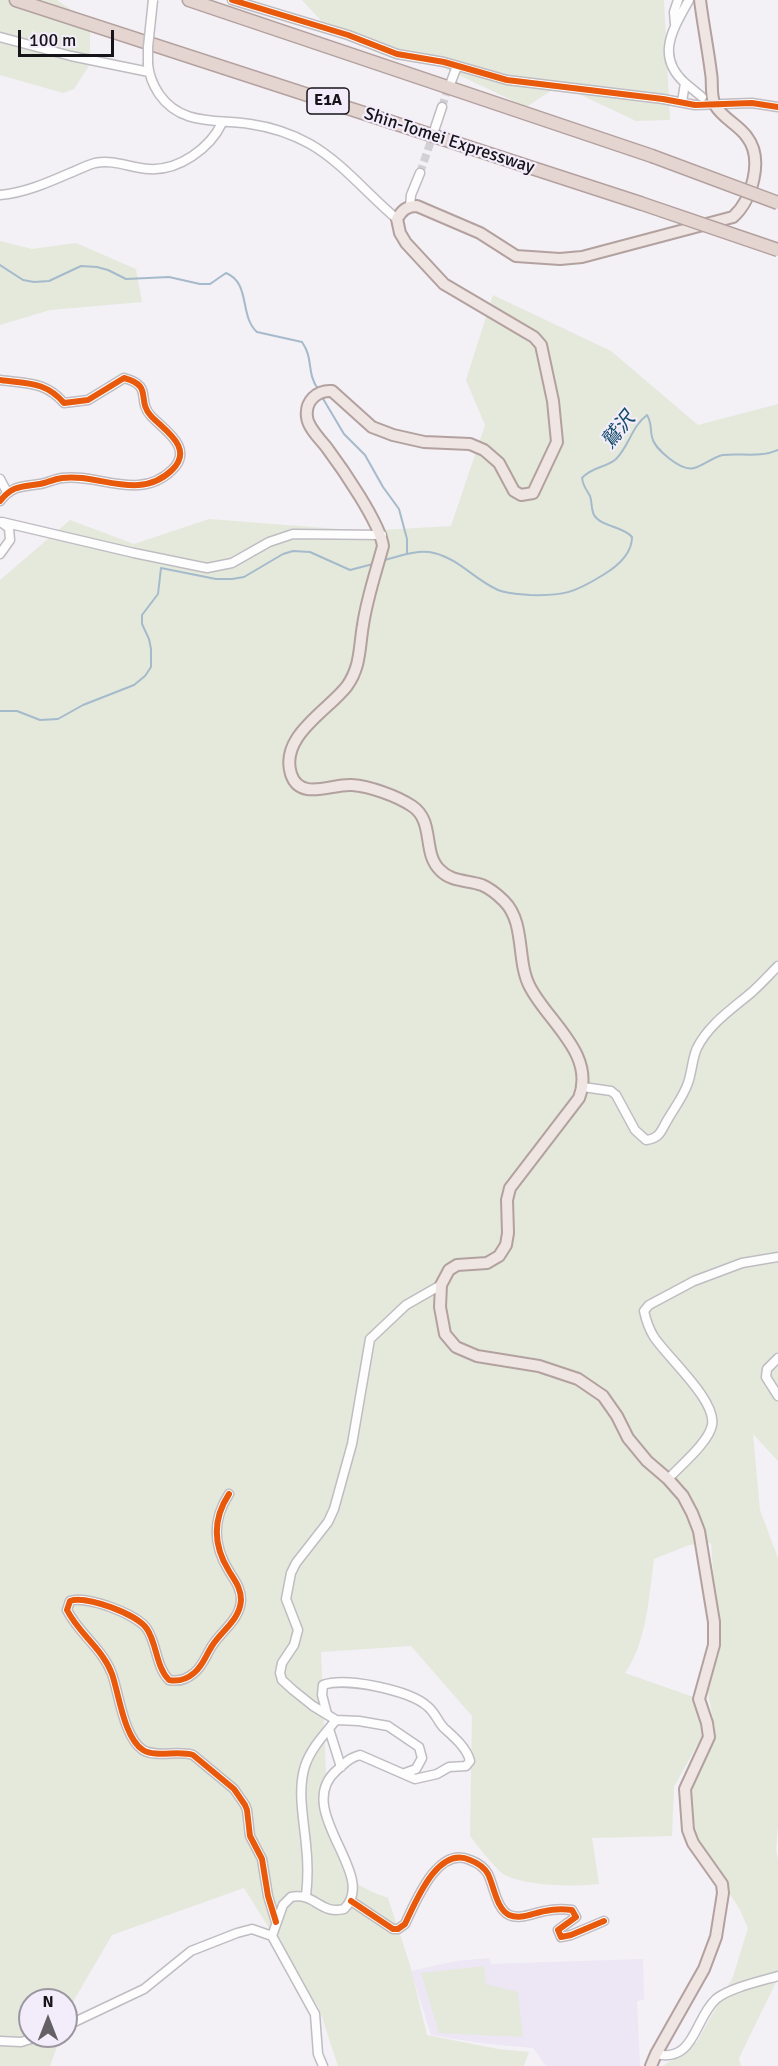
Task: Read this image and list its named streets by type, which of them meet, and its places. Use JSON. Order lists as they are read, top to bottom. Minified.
{"streets":{"highway":["E1A","Shin-Tomei Expressway"]},"water":["鷲沢"],"scale_bar":"100 m","north":"top"}
